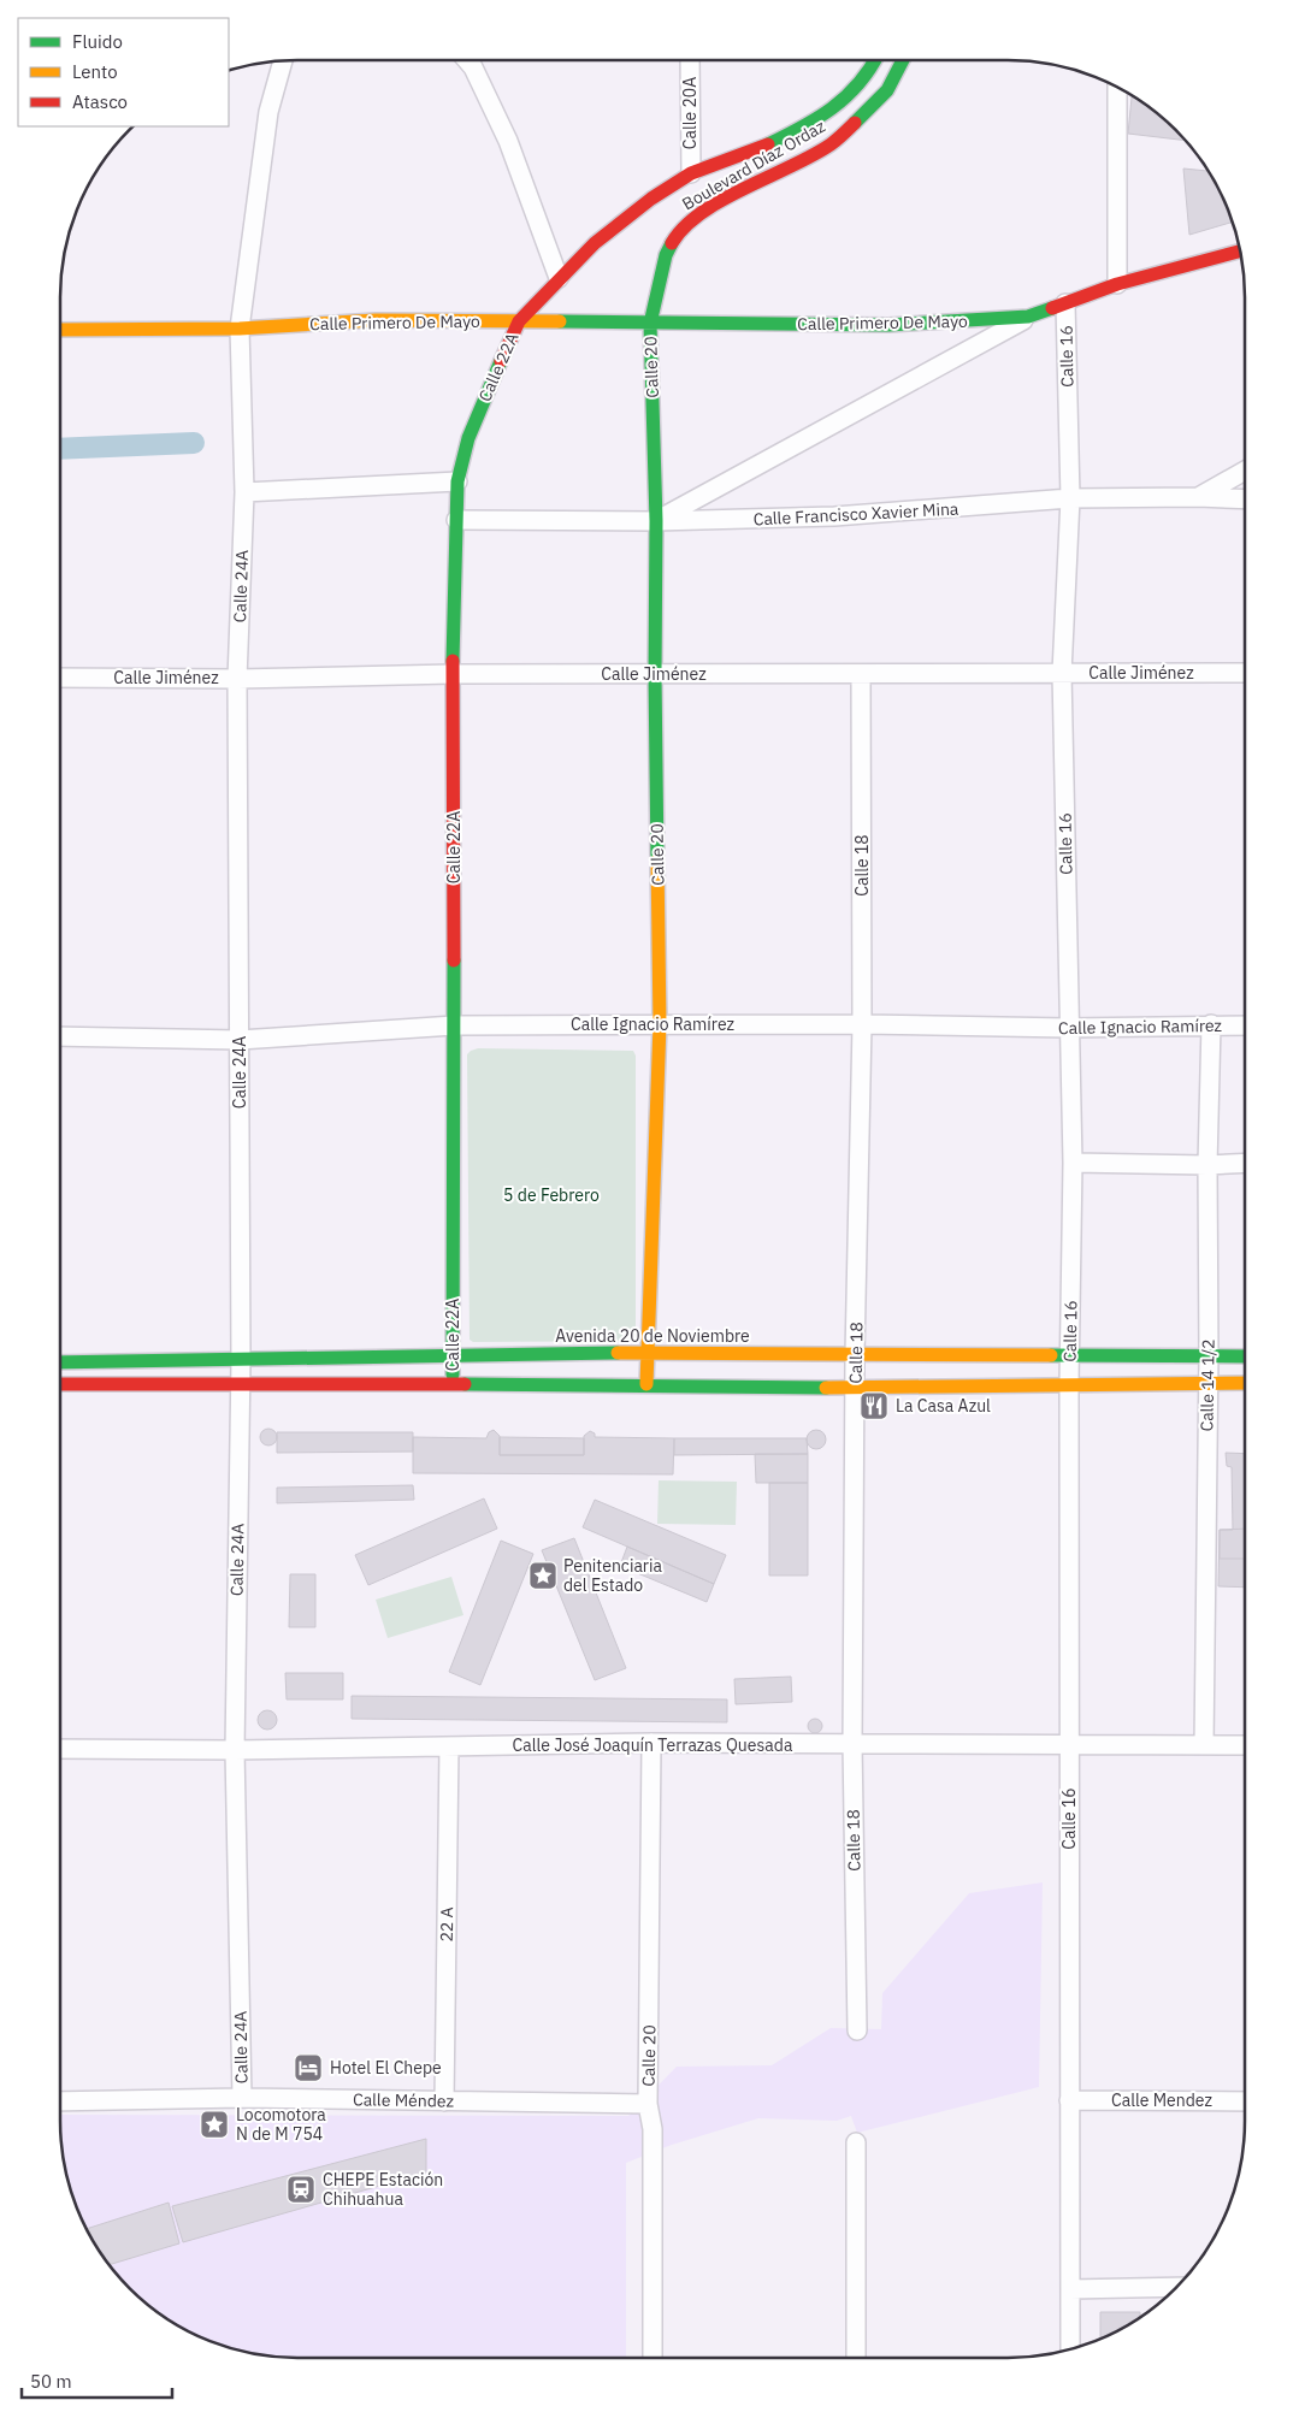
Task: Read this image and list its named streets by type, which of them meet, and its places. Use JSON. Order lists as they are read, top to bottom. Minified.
{"streets":{"main road":["Boulevard Díaz Ordaz","Calle Primero De Mayo","Calle 22A","Calle 20","Avenida 20 de Noviembre"],"street":["Calle 20A","Calle 16","Calle Francisco Xavier Mina","Calle 24A","Calle Jiménez","Calle 18","Calle Ignacio Ramírez","Calle 14 1/2","Calle José Joaquín Terrazas Quesada","22 A","Calle Méndez","Calle Mendez"]},"crossings":[["Calle 20A","Boulevard Díaz Ordaz"],["Boulevard Díaz Ordaz","Calle Primero De Mayo"],["Boulevard Díaz Ordaz","Calle 22A"],["Boulevard Díaz Ordaz","Calle 20"],["Calle Primero De Mayo","Calle 16"],["Calle Primero De Mayo","Calle 22A"],["Calle Primero De Mayo","Calle 20"],["Calle Primero De Mayo","Calle Francisco Xavier Mina"],["Calle Primero De Mayo","Calle 24A"],["Calle 16","Calle Francisco Xavier Mina"],["Calle 16","Calle Jiménez"],["Calle 16","Calle Ignacio Ramírez"],["Calle 16","Avenida 20 de Noviembre"],["Calle 16","Calle José Joaquín Terrazas Quesada"],["Calle 16","Calle Mendez"],["Calle 22A","Calle Francisco Xavier Mina"],["Calle 22A","Calle Jiménez"],["Calle 22A","Calle Ignacio Ramírez"],["Calle 22A","Avenida 20 de Noviembre"],["Calle 20","Calle Francisco Xavier Mina"],["Calle 20","Calle Jiménez"],["Calle 20","Calle Ignacio Ramírez"],["Calle 20","Avenida 20 de Noviembre"],["Calle 20","Calle José Joaquín Terrazas Quesada"],["Calle 20","Calle Méndez"],["Calle 24A","Calle Jiménez"],["Calle 24A","Calle Ignacio Ramírez"],["Calle 24A","Avenida 20 de Noviembre"],["Calle 24A","Calle José Joaquín Terrazas Quesada"],["Calle 24A","Calle Méndez"],["Calle Jiménez","Calle 18"],["Calle 18","Calle Ignacio Ramírez"],["Calle 18","Avenida 20 de Noviembre"],["Calle 18","Calle José Joaquín Terrazas Quesada"],["Calle Ignacio Ramírez","Calle 14 1/2"],["Avenida 20 de Noviembre","Calle 14 1/2"],["Calle 14 1/2","Calle José Joaquín Terrazas Quesada"],["Calle José Joaquín Terrazas Quesada","22 A"],["22 A","Calle Méndez"]],"parks":["5 de Febrero"],"places":{"restaurant":["La Casa Azul"],"place":["Penitenciaria del Estado","Locomotora N de M 754"],"hotel":["Hotel El Chepe"],"station":["CHEPE Estación Chihuahua"]},"legend":["Fluido","Lento","Atasco"],"scale_bar":"50 m"}
